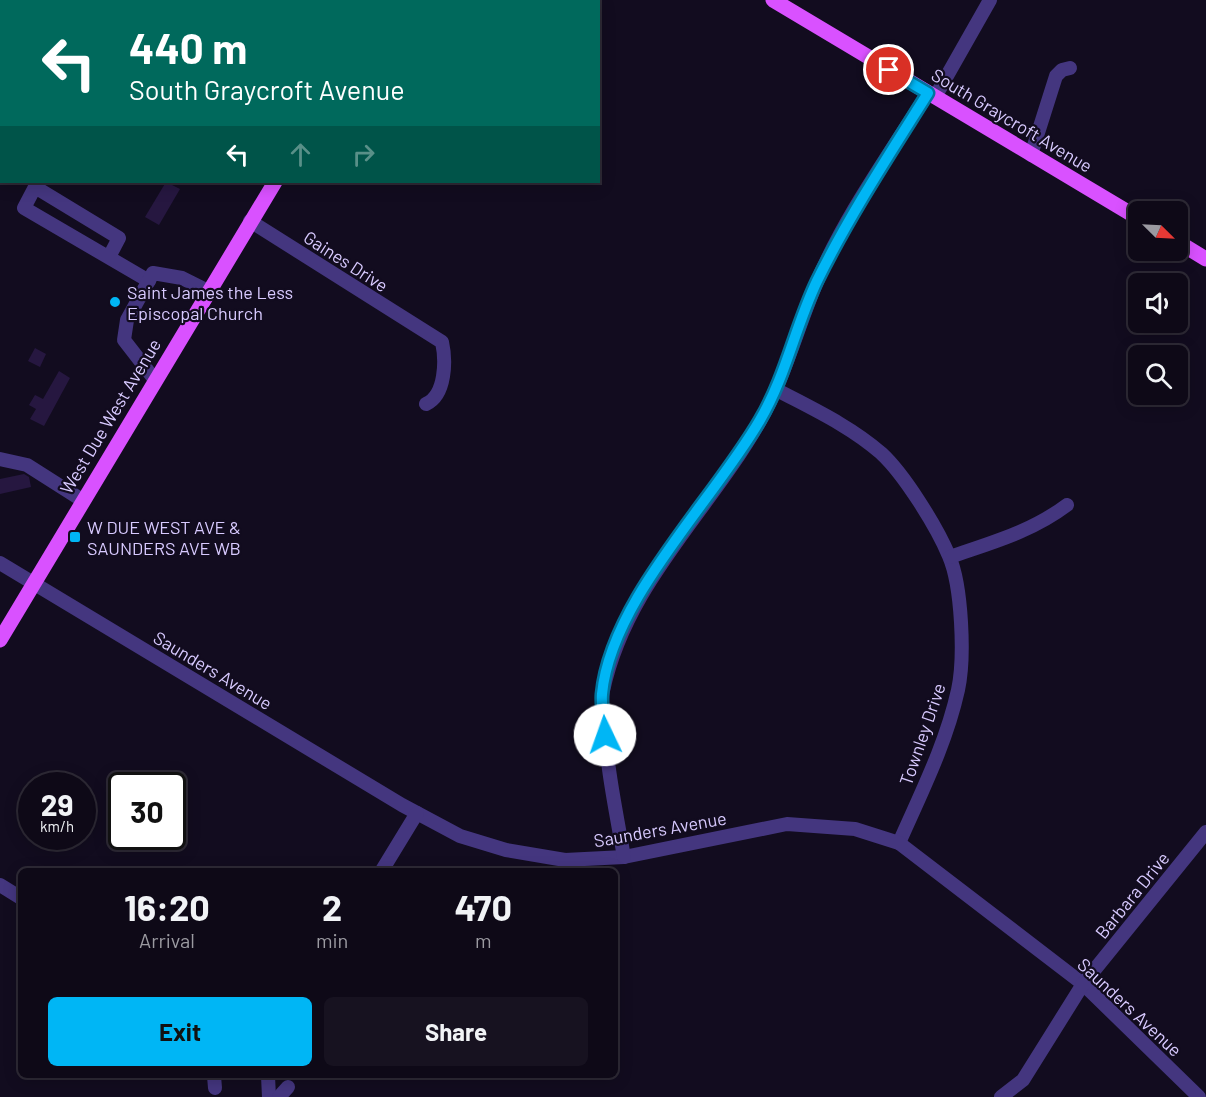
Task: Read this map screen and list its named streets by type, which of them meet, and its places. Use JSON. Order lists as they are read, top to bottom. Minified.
{"streets":{"main road":["South Graycroft Avenue","West Due West Avenue"],"street":["Gaines Drive","Saunders Avenue","Townley Drive","Barbara Drive"]},"crossings":[["Gaines Drive","West Due West Avenue"],["West Due West Avenue","Saunders Avenue"],["Saunders Avenue","Townley Drive"],["Saunders Avenue","Barbara Drive"]],"places":{"other":["Saint James the Less Episcopal Church"],"transit":["W DUE WEST AVE & SAUNDERS AVE WB"]},"north":"bottom right","page":{"turn":["440 m","South Graycroft Avenue"],"speed":"29 km/h","limit":"30","eta":["16:20","Arrival","2","min","470","m"],"buttons":["Exit","Share"]}}
